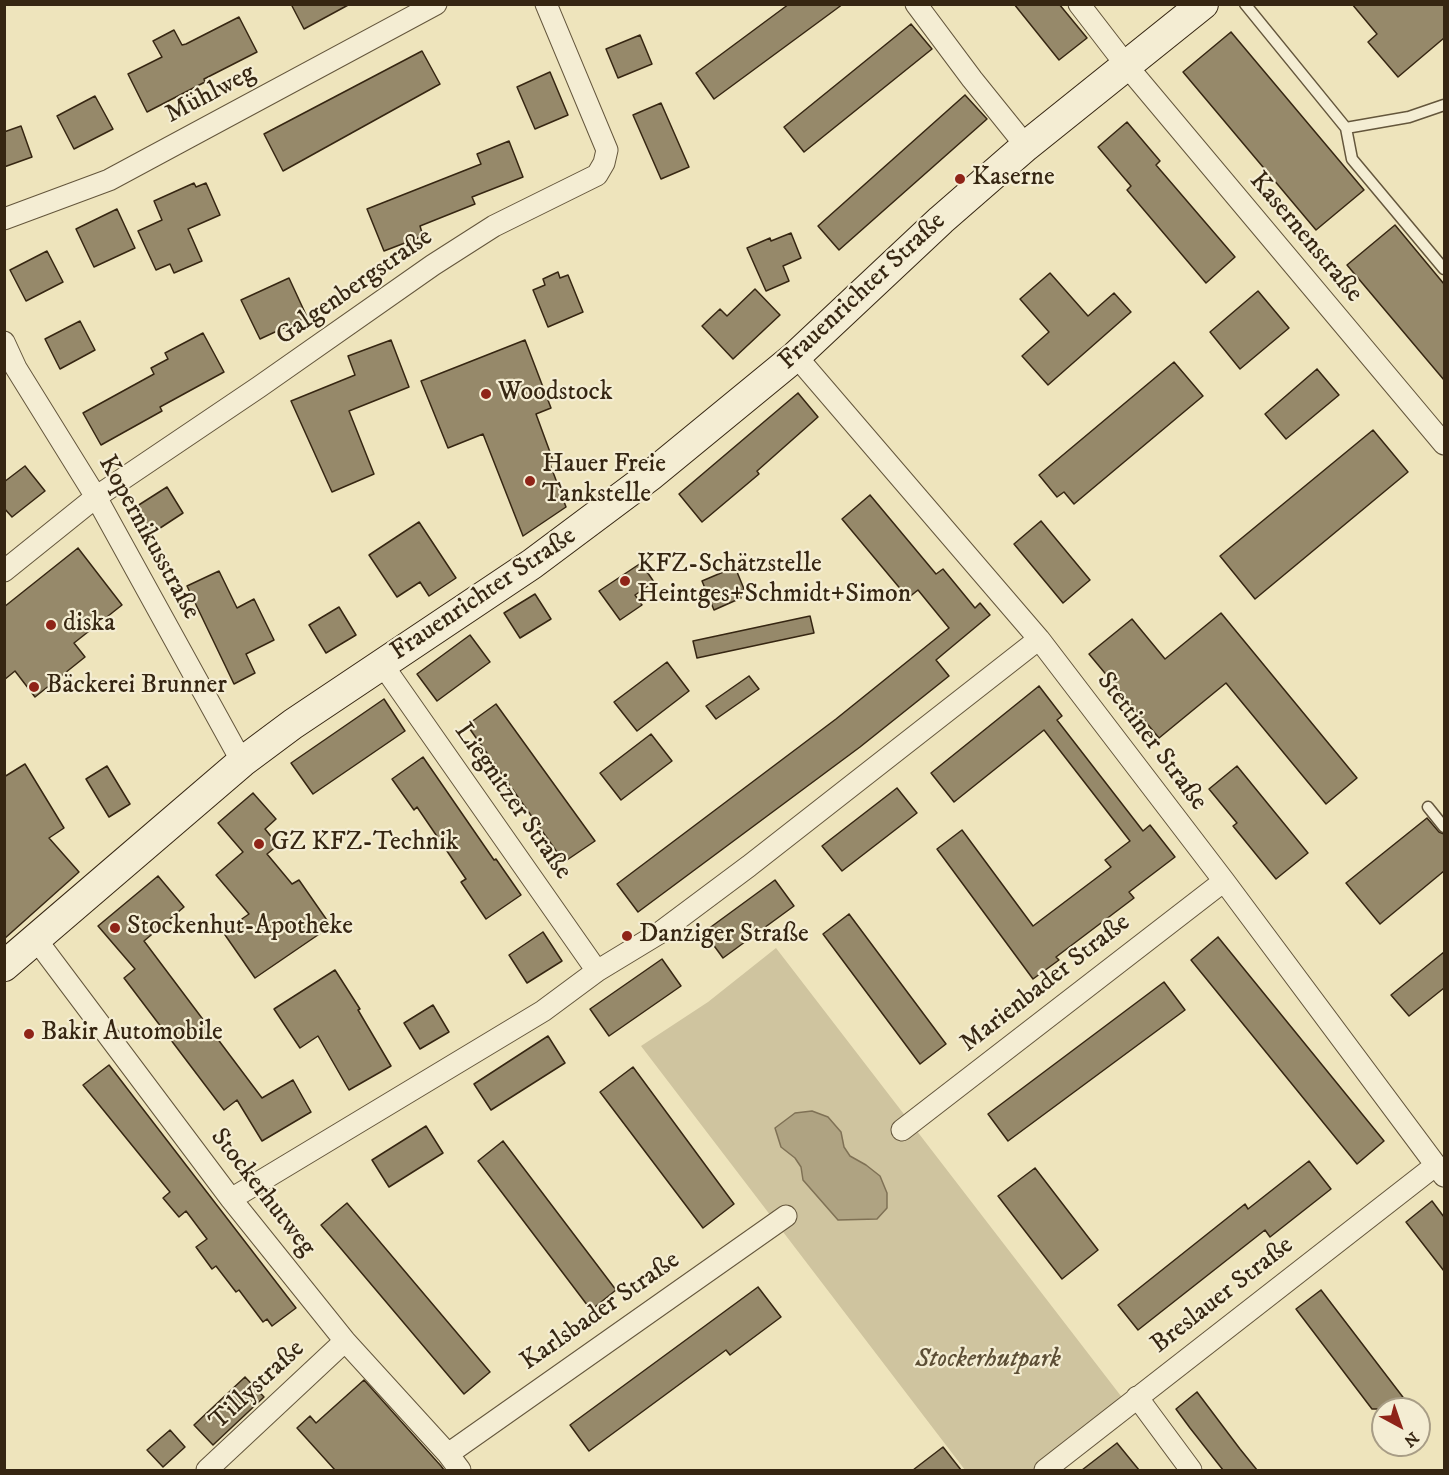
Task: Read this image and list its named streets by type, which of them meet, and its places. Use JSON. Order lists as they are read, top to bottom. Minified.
{"streets":{"main road":["Frauenrichter Straße"],"street":["Mühlweg","Kasernenstraße","Galgenbergstraße","Kopernikusstraße","Stettiner Straße","Liegnitzer Straße","Marienbader Straße","Stockerhutweg","Breslauer Straße","Karlsbader Straße","Tillystraße"]},"crossings":[["Kasernenstraße","Frauenrichter Straße"],["Galgenbergstraße","Kopernikusstraße"],["Frauenrichter Straße","Kopernikusstraße"],["Frauenrichter Straße","Stettiner Straße"],["Frauenrichter Straße","Liegnitzer Straße"],["Frauenrichter Straße","Stockerhutweg"],["Stettiner Straße","Marienbader Straße"],["Stettiner Straße","Breslauer Straße"],["Stockerhutweg","Karlsbader Straße"],["Stockerhutweg","Tillystraße"]],"parks":["Stockerhutpark"],"places":["Kaserne","Woodstock","Hauer Freie Tankstelle","KFZ-Schätzstelle Heintges+Schmidt+Simon","diska","Bäckerei Brunner","GZ KFZ-Technik","Stockenhut-Apotheke","Danziger Straße","Bakir Automobile"],"north":"bottom right"}
